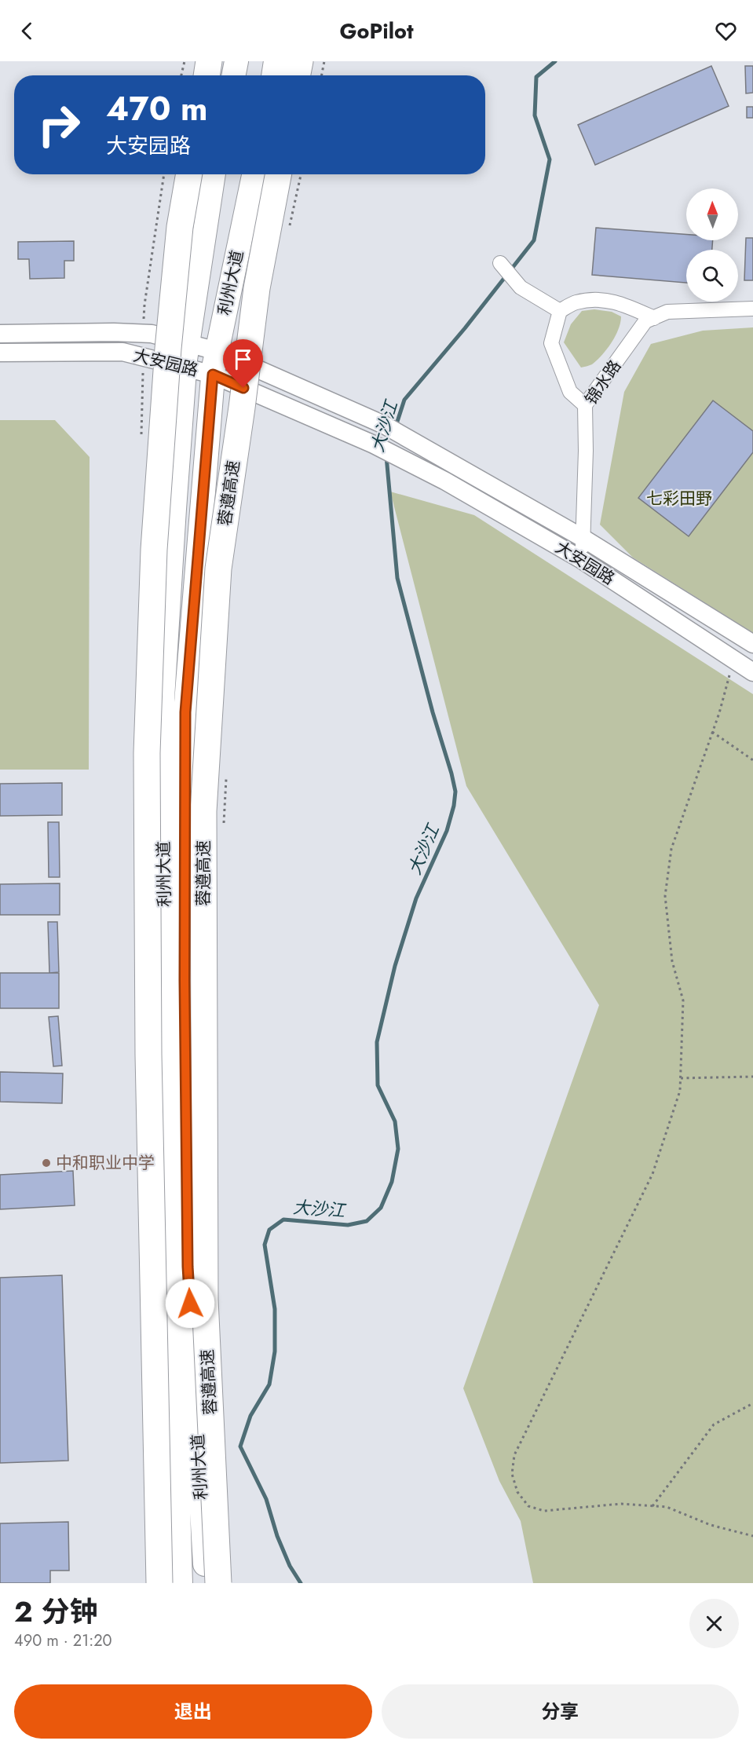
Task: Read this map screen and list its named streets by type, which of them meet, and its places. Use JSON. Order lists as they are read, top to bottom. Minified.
{"streets":{"highway":["利州大道","蓉遵高速"],"street":["大安园路","锦水路"]},"crossings":[["利州大道","大安园路"],["大安园路","锦水路"]],"water":["大沙江"],"parks":["七彩田野"],"places":["中和职业中学"],"north":"top","page":{"header":"GoPilot","turn":["470 m","大安园路"],"heading":["2 分钟","490 m · 21:20"],"buttons":["退出","分享"]}}
